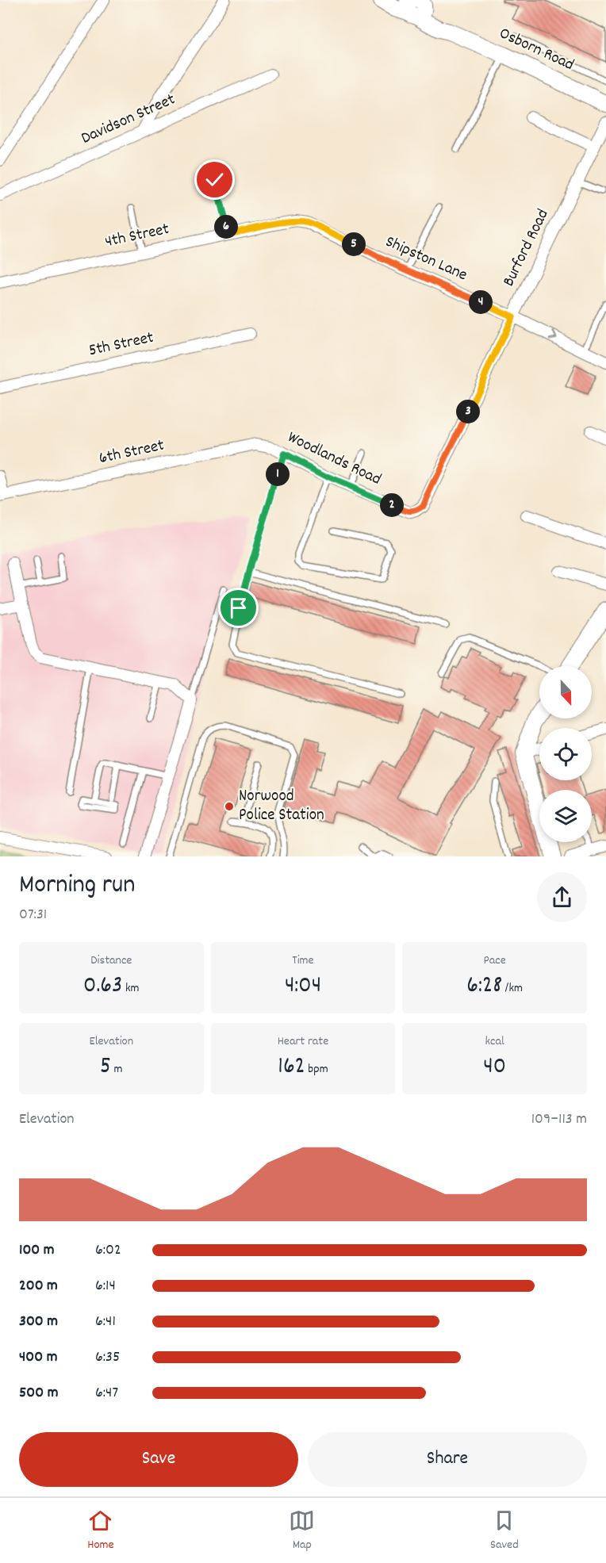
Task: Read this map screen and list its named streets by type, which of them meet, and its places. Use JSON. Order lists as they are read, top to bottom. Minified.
{"streets":{"street":["Osborn Road","Davidson Street","4th Street","Burford Road","Shipston Lane","5th Street","6th Street","Woodlands Road"]},"crossings":[["4th Street","Shipston Lane"],["Burford Road","Shipston Lane"],["Burford Road","Woodlands Road"],["6th Street","Woodlands Road"]],"places":["Norwood Police Station"],"north":"bottom","page":{"pins":["6","5","4","3","1","2"],"heading":["Morning run","07:31"],"stats":[["Distance","0.63 km"],["Time","4:04"],["Pace","6:28 /km"],["Elevation","5 m"],["Heart rate","162 bpm"],["kcal","40"]],"chart":["Elevation","109–113 m"],"list":[{"name":"100 m","note":"6:02"},{"name":"200 m","note":"6:14"},{"name":"300 m","note":"6:41"},{"name":"400 m","note":"6:35"},{"name":"500 m","note":"6:47"}],"buttons":["Save","Share"],"tabs":["Home","Map","Saved"]}}
